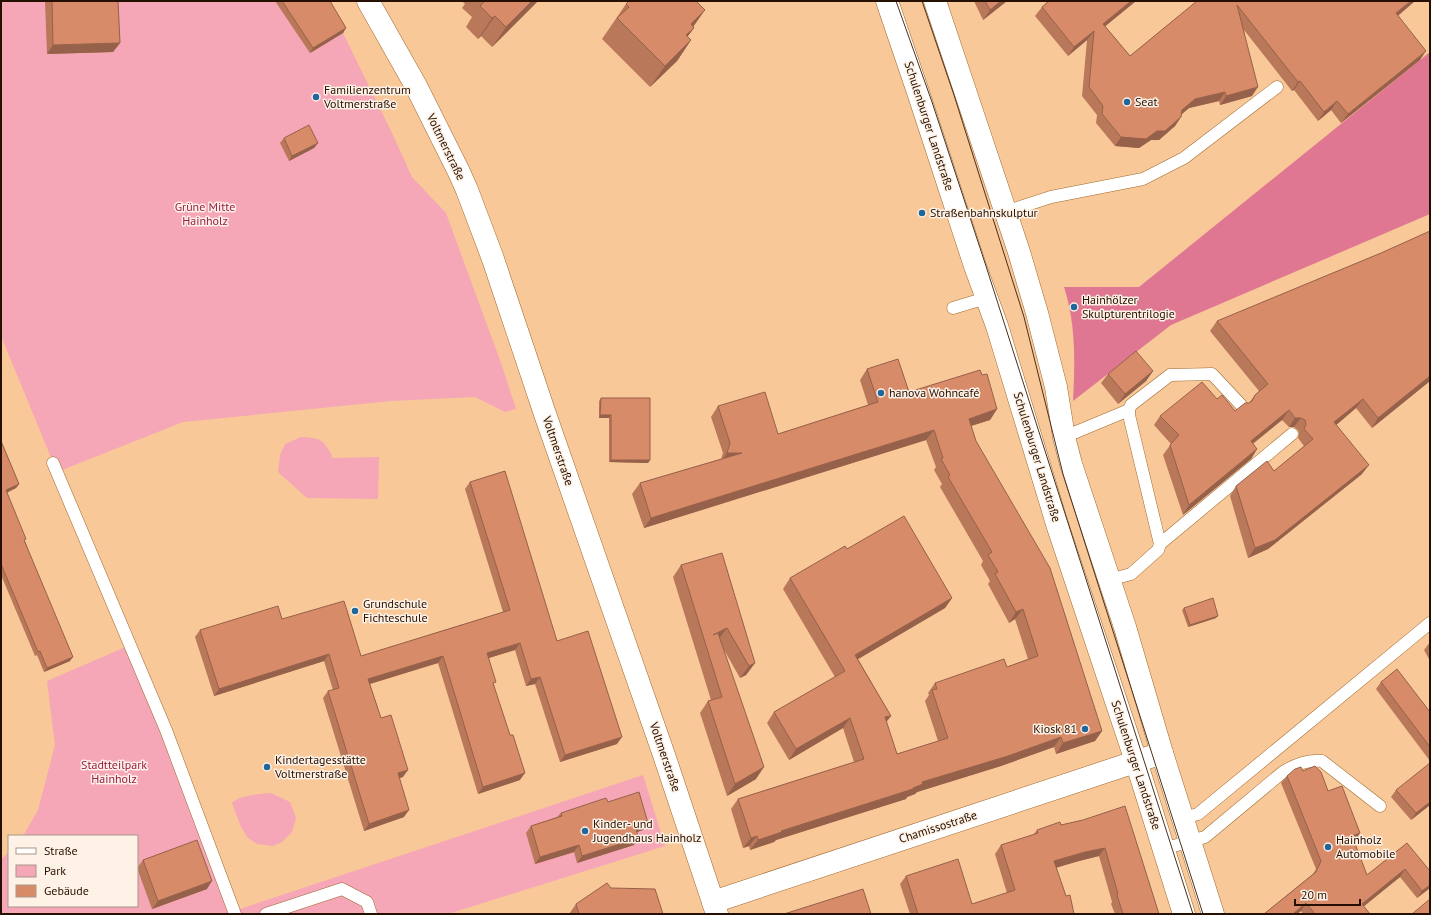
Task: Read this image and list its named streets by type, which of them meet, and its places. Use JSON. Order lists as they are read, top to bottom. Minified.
{"streets":{"main road":["Schulenburger Landstraße","Voltmerstraße","Chamissostraße"]},"crossings":[["Schulenburger Landstraße","Chamissostraße"],["Voltmerstraße","Chamissostraße"]],"parks":["Grüne Mitte Hainholz","Stadtteilpark Hainholz"],"places":["Familienzentrum Voltmerstraße","Seat","Straßenbahnskulptur","Hainhölzer Skulpturentrilogie","hanova Wohncafé","Grundschule Fichteschule","Kiosk 81","Kindertagesstätte Voltmerstraße","Kinder- und Jugendhaus Hainholz","Hainholz Automobile"],"legend":["Straße","Park","Gebäude"],"scale_bar":"20 m"}
